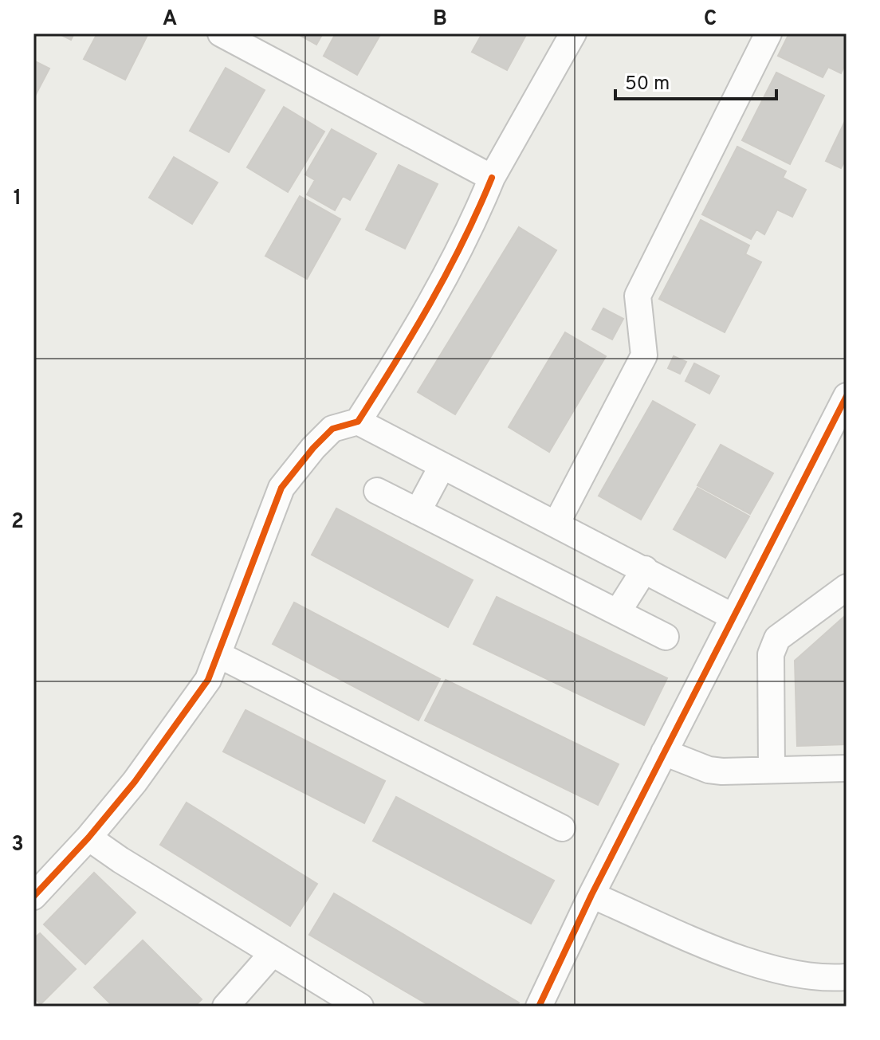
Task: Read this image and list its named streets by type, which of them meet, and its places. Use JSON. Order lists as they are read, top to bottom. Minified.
{"scale_bar":"50 m","grid":{"columns":["A","B","C"],"rows":["1","2","3"]}}
